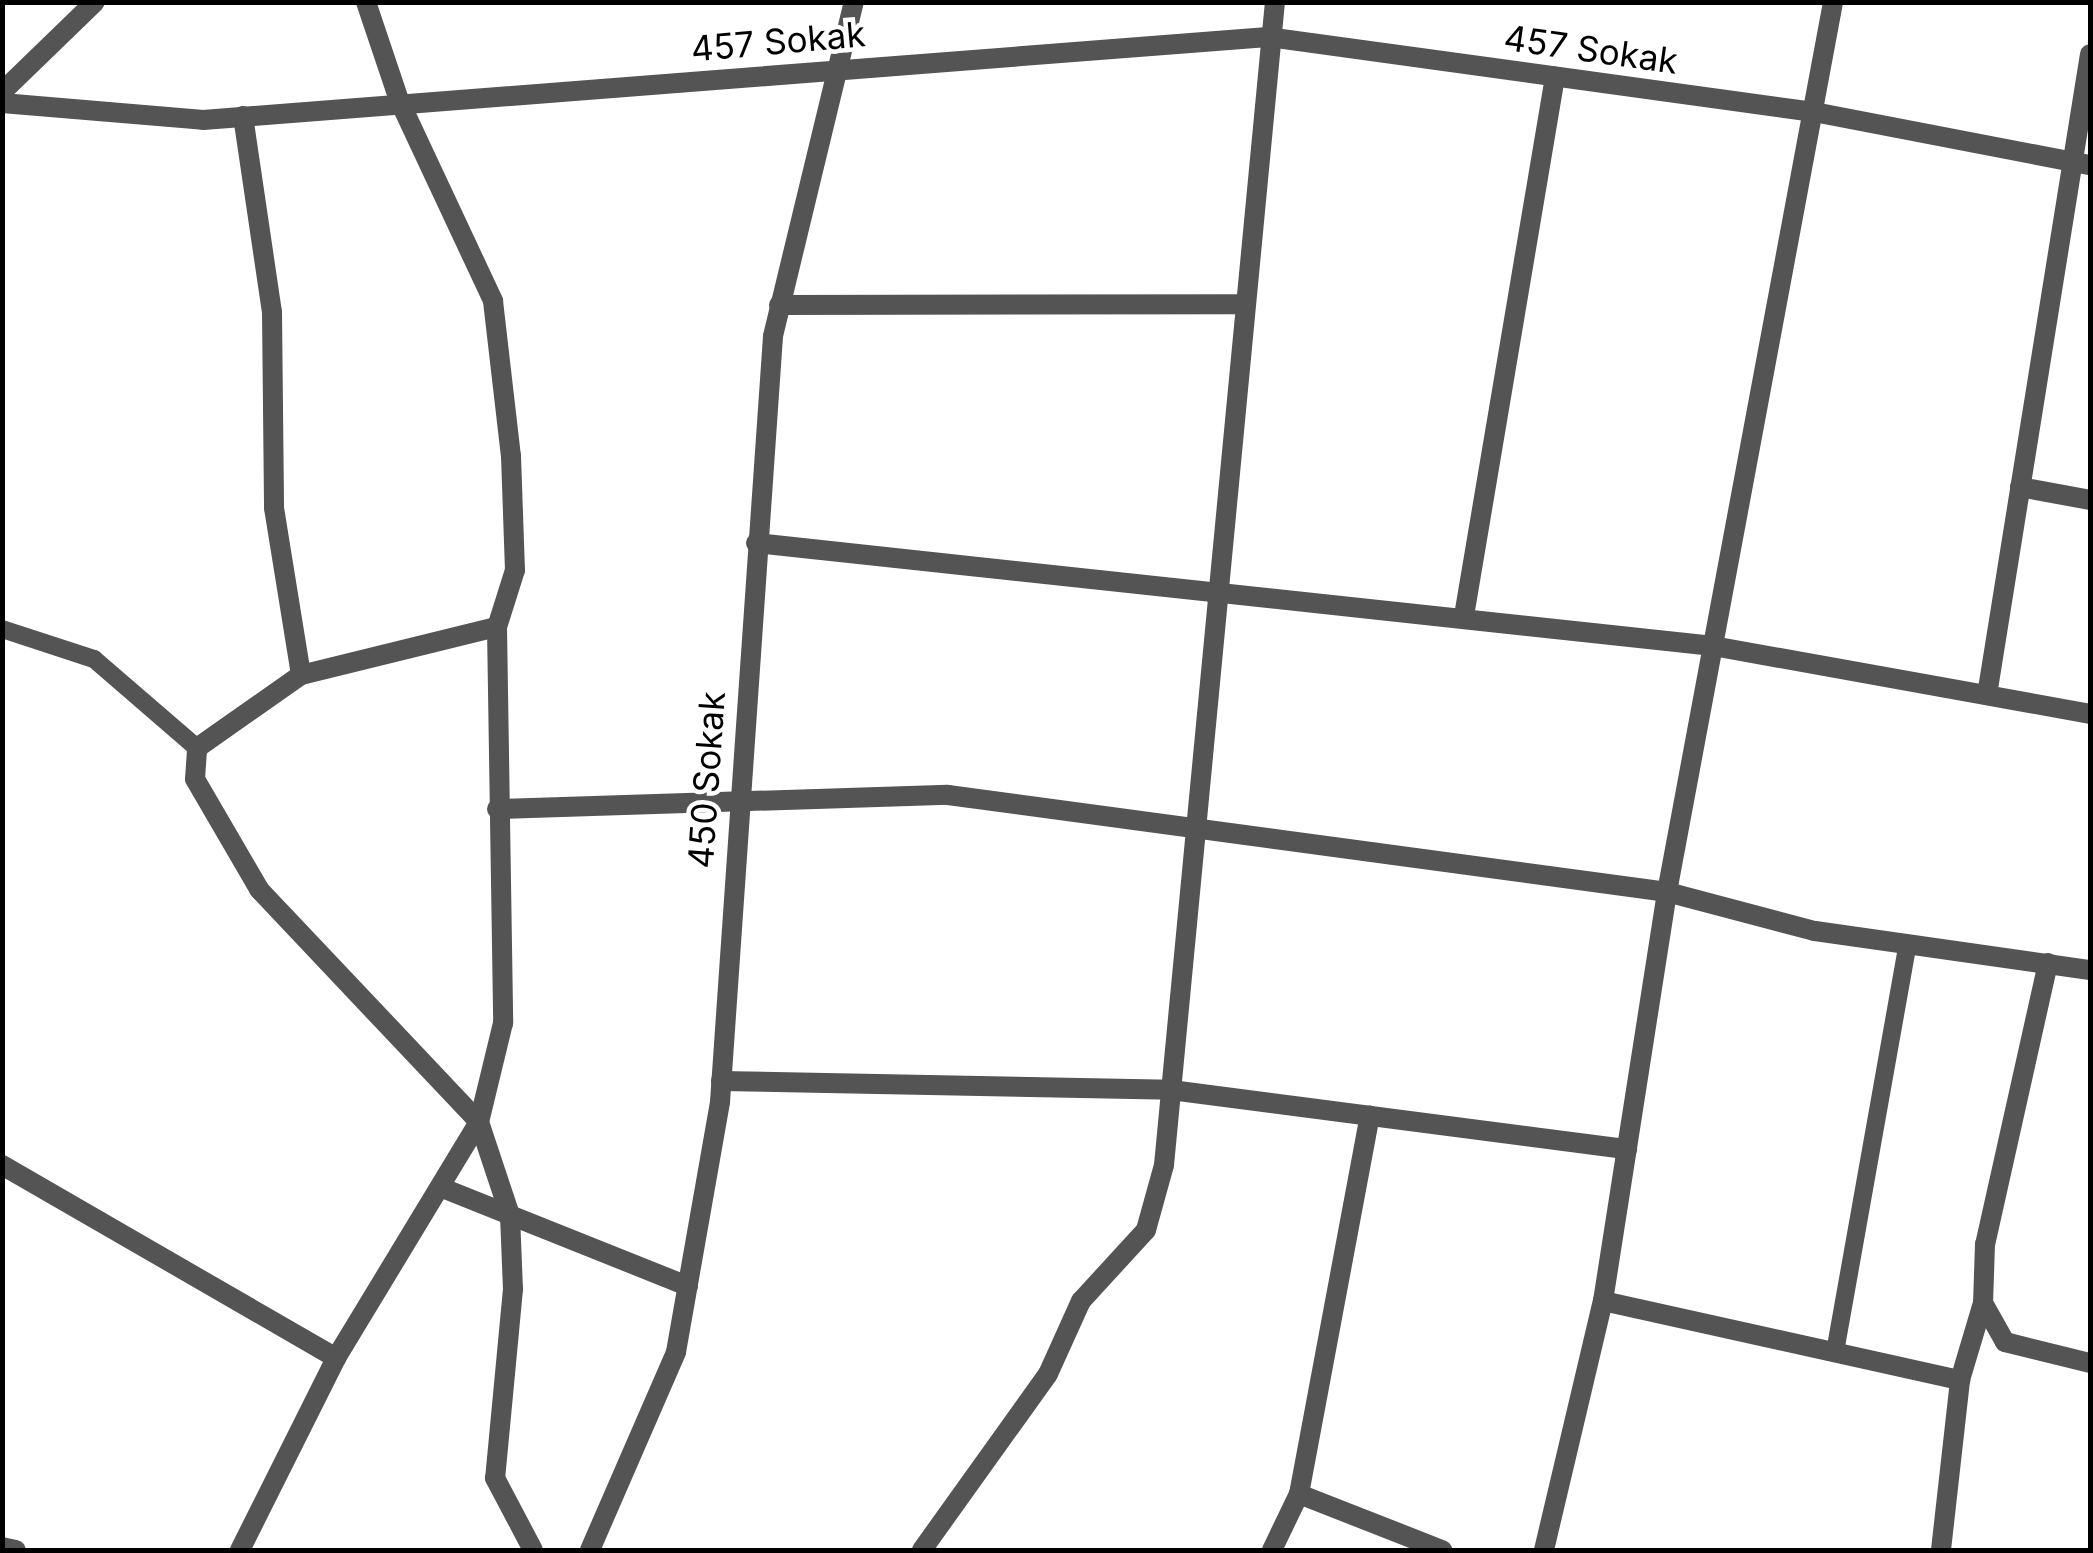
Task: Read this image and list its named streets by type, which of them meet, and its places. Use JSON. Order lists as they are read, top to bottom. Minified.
{"streets":{"street":["457 Sokak","450 Sokak"]},"crossings":[["457 Sokak","450 Sokak"]]}
